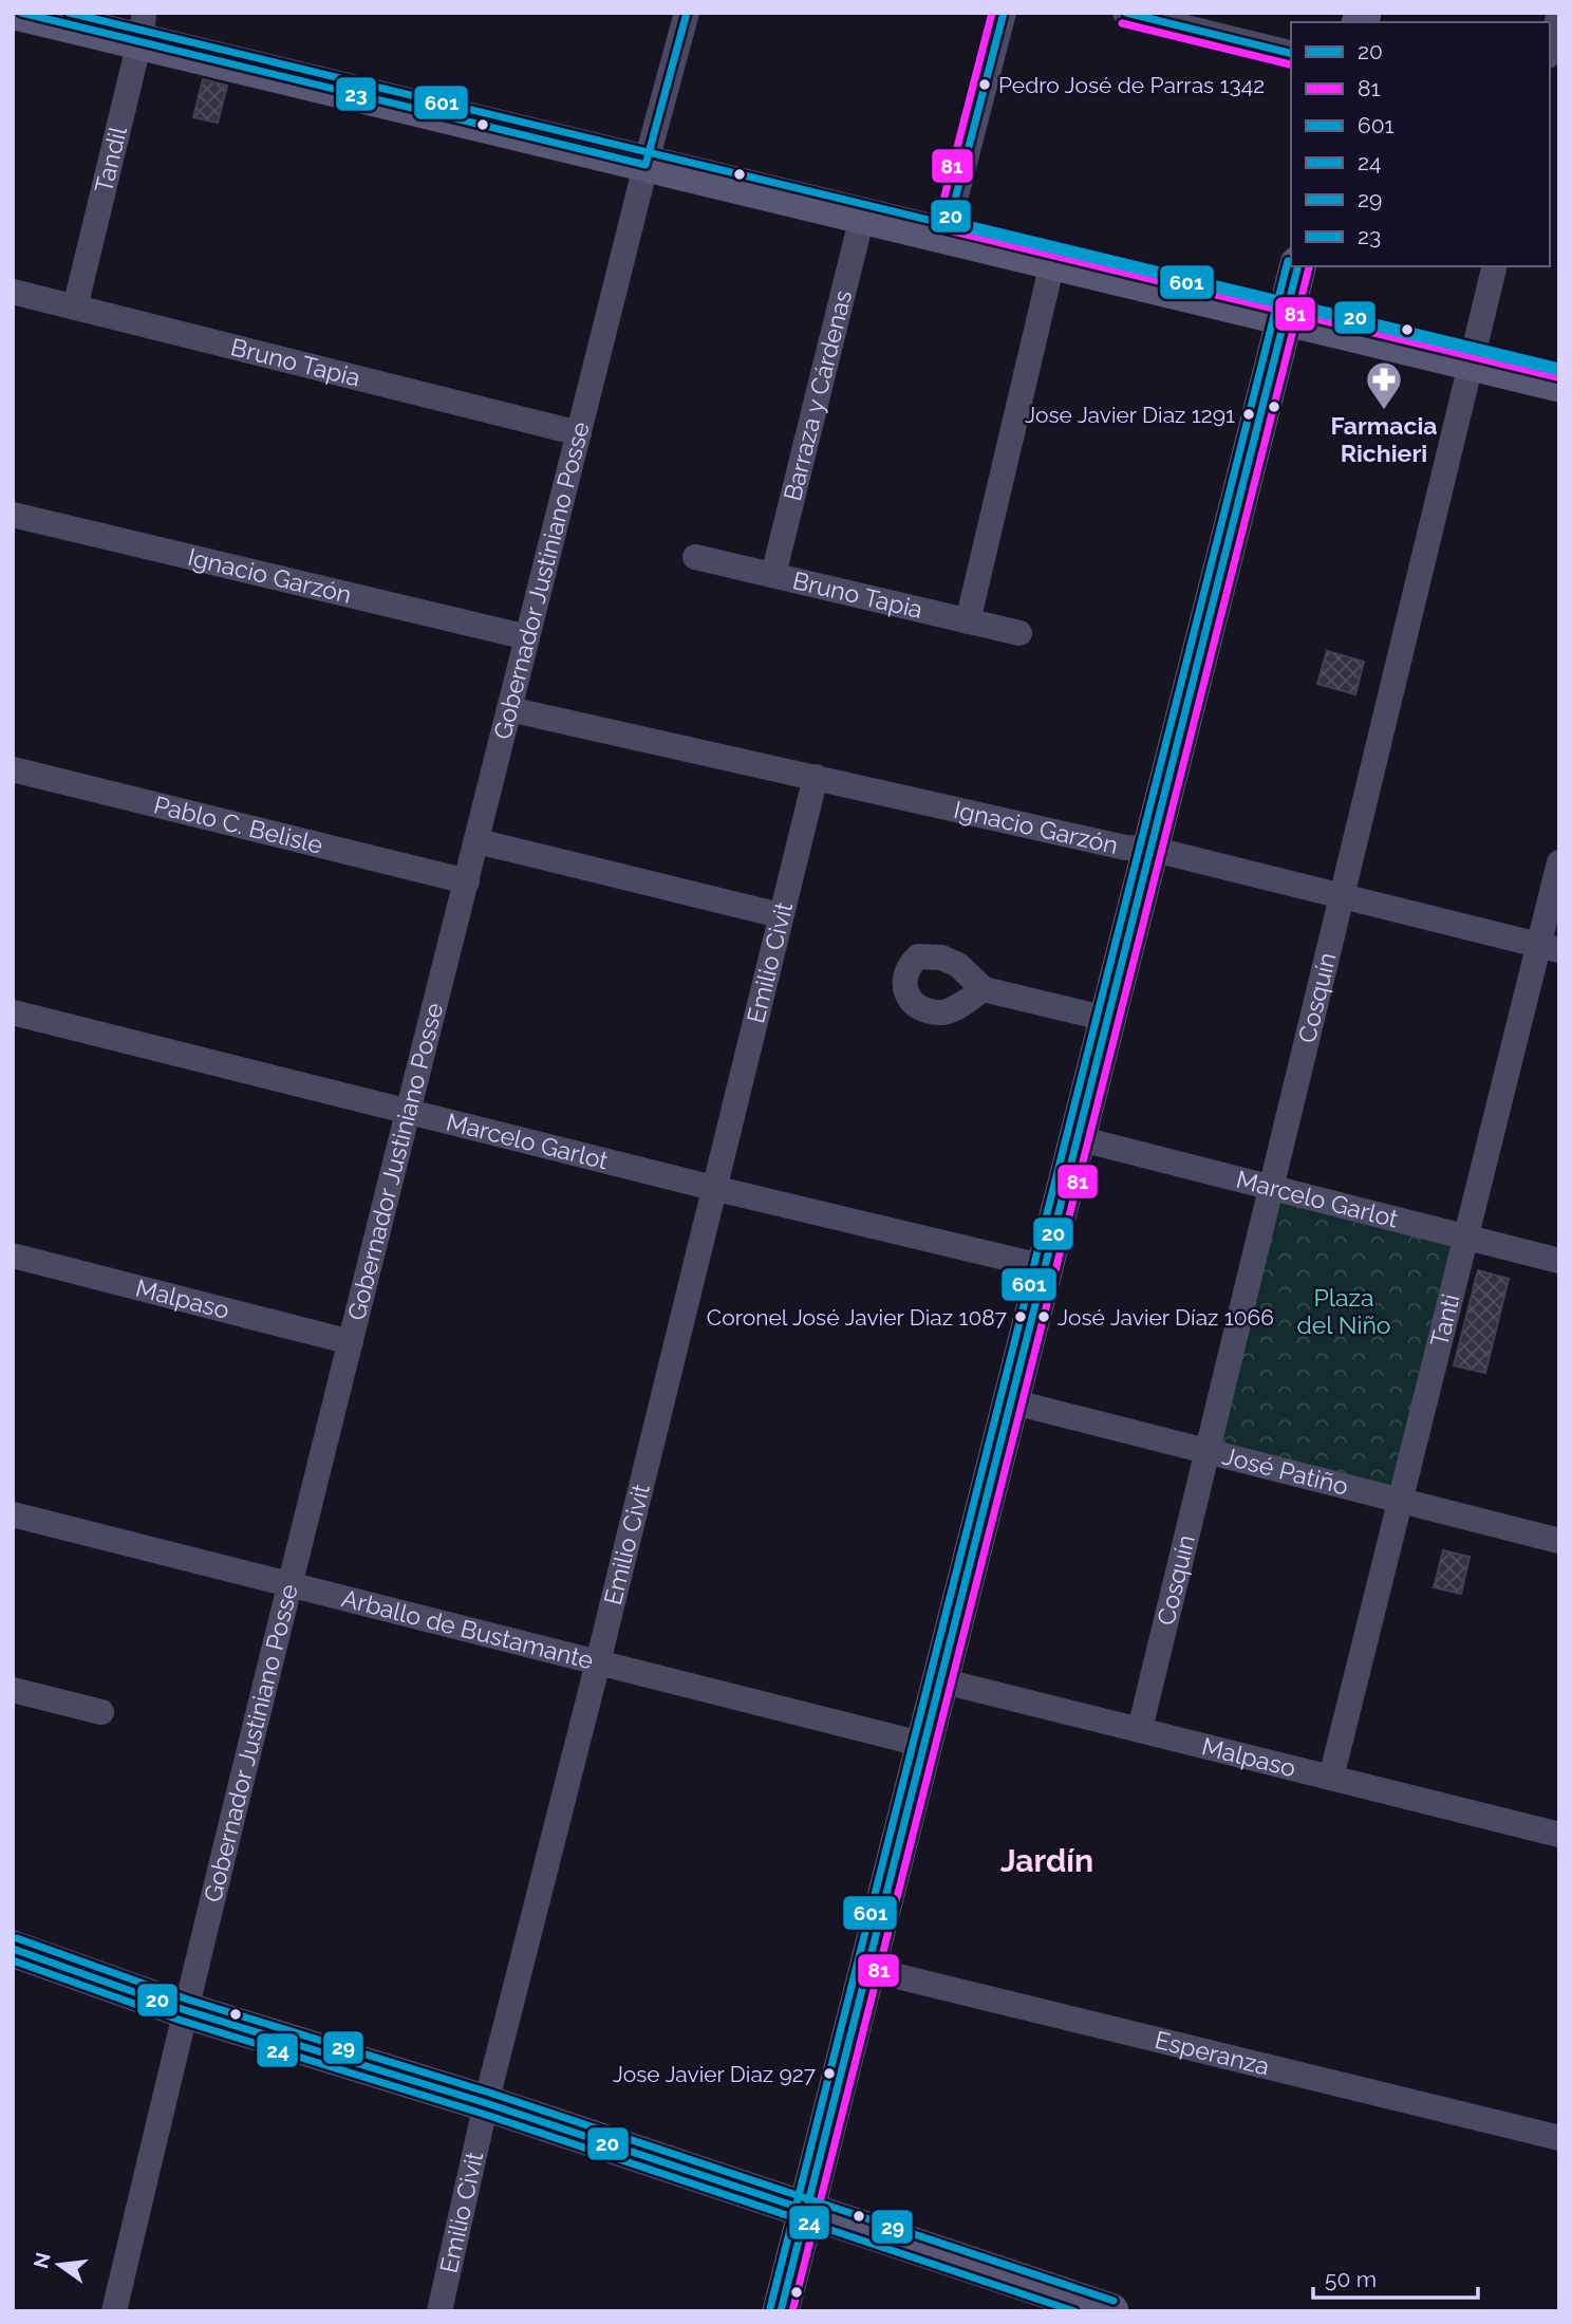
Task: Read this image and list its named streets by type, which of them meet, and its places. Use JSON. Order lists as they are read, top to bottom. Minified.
{"streets":{"street":["Tandil","Bruno Tapia","Barraza y Cárdenas","Ignacio Garzón","Gobernador Justiniano Posse","Pablo C. Belisle","Emilio Civit","Cosquín","Marcelo Garlot","Malpaso","Tanti","José Patiño","Arballo de Bustamante","Esperanza"]},"crossings":[["Tandil","Bruno Tapia"],["Bruno Tapia","Barraza y Cárdenas"],["Bruno Tapia","Gobernador Justiniano Posse"],["Ignacio Garzón","Gobernador Justiniano Posse"],["Ignacio Garzón","Emilio Civit"],["Ignacio Garzón","Cosquín"],["Ignacio Garzón","Tanti"],["Gobernador Justiniano Posse","Pablo C. Belisle"],["Gobernador Justiniano Posse","Marcelo Garlot"],["Gobernador Justiniano Posse","Malpaso"],["Gobernador Justiniano Posse","Arballo de Bustamante"],["Emilio Civit","Marcelo Garlot"],["Emilio Civit","Arballo de Bustamante"],["Cosquín","Marcelo Garlot"],["Cosquín","Malpaso"],["Cosquín","José Patiño"],["Marcelo Garlot","Tanti"],["Malpaso","Tanti"],["Tanti","José Patiño"]],"districts":["Jardín"],"parks":["Plaza del Niño"],"places":{"other":["Pedro José de Parras 1342","Jose Javier Diaz 1291","Coronel José Javier Diaz 1087","José Javier Díaz 1066","Jose Javier Diaz 927"],"pharmacy":["Farmacia Richieri"]},"lines":["transit line 20","transit line 81","transit line 601","transit line 23","transit line 29","transit line 24"],"legend":["20","81","601","24","29","23"],"scale_bar":"50 m","north":"left"}
